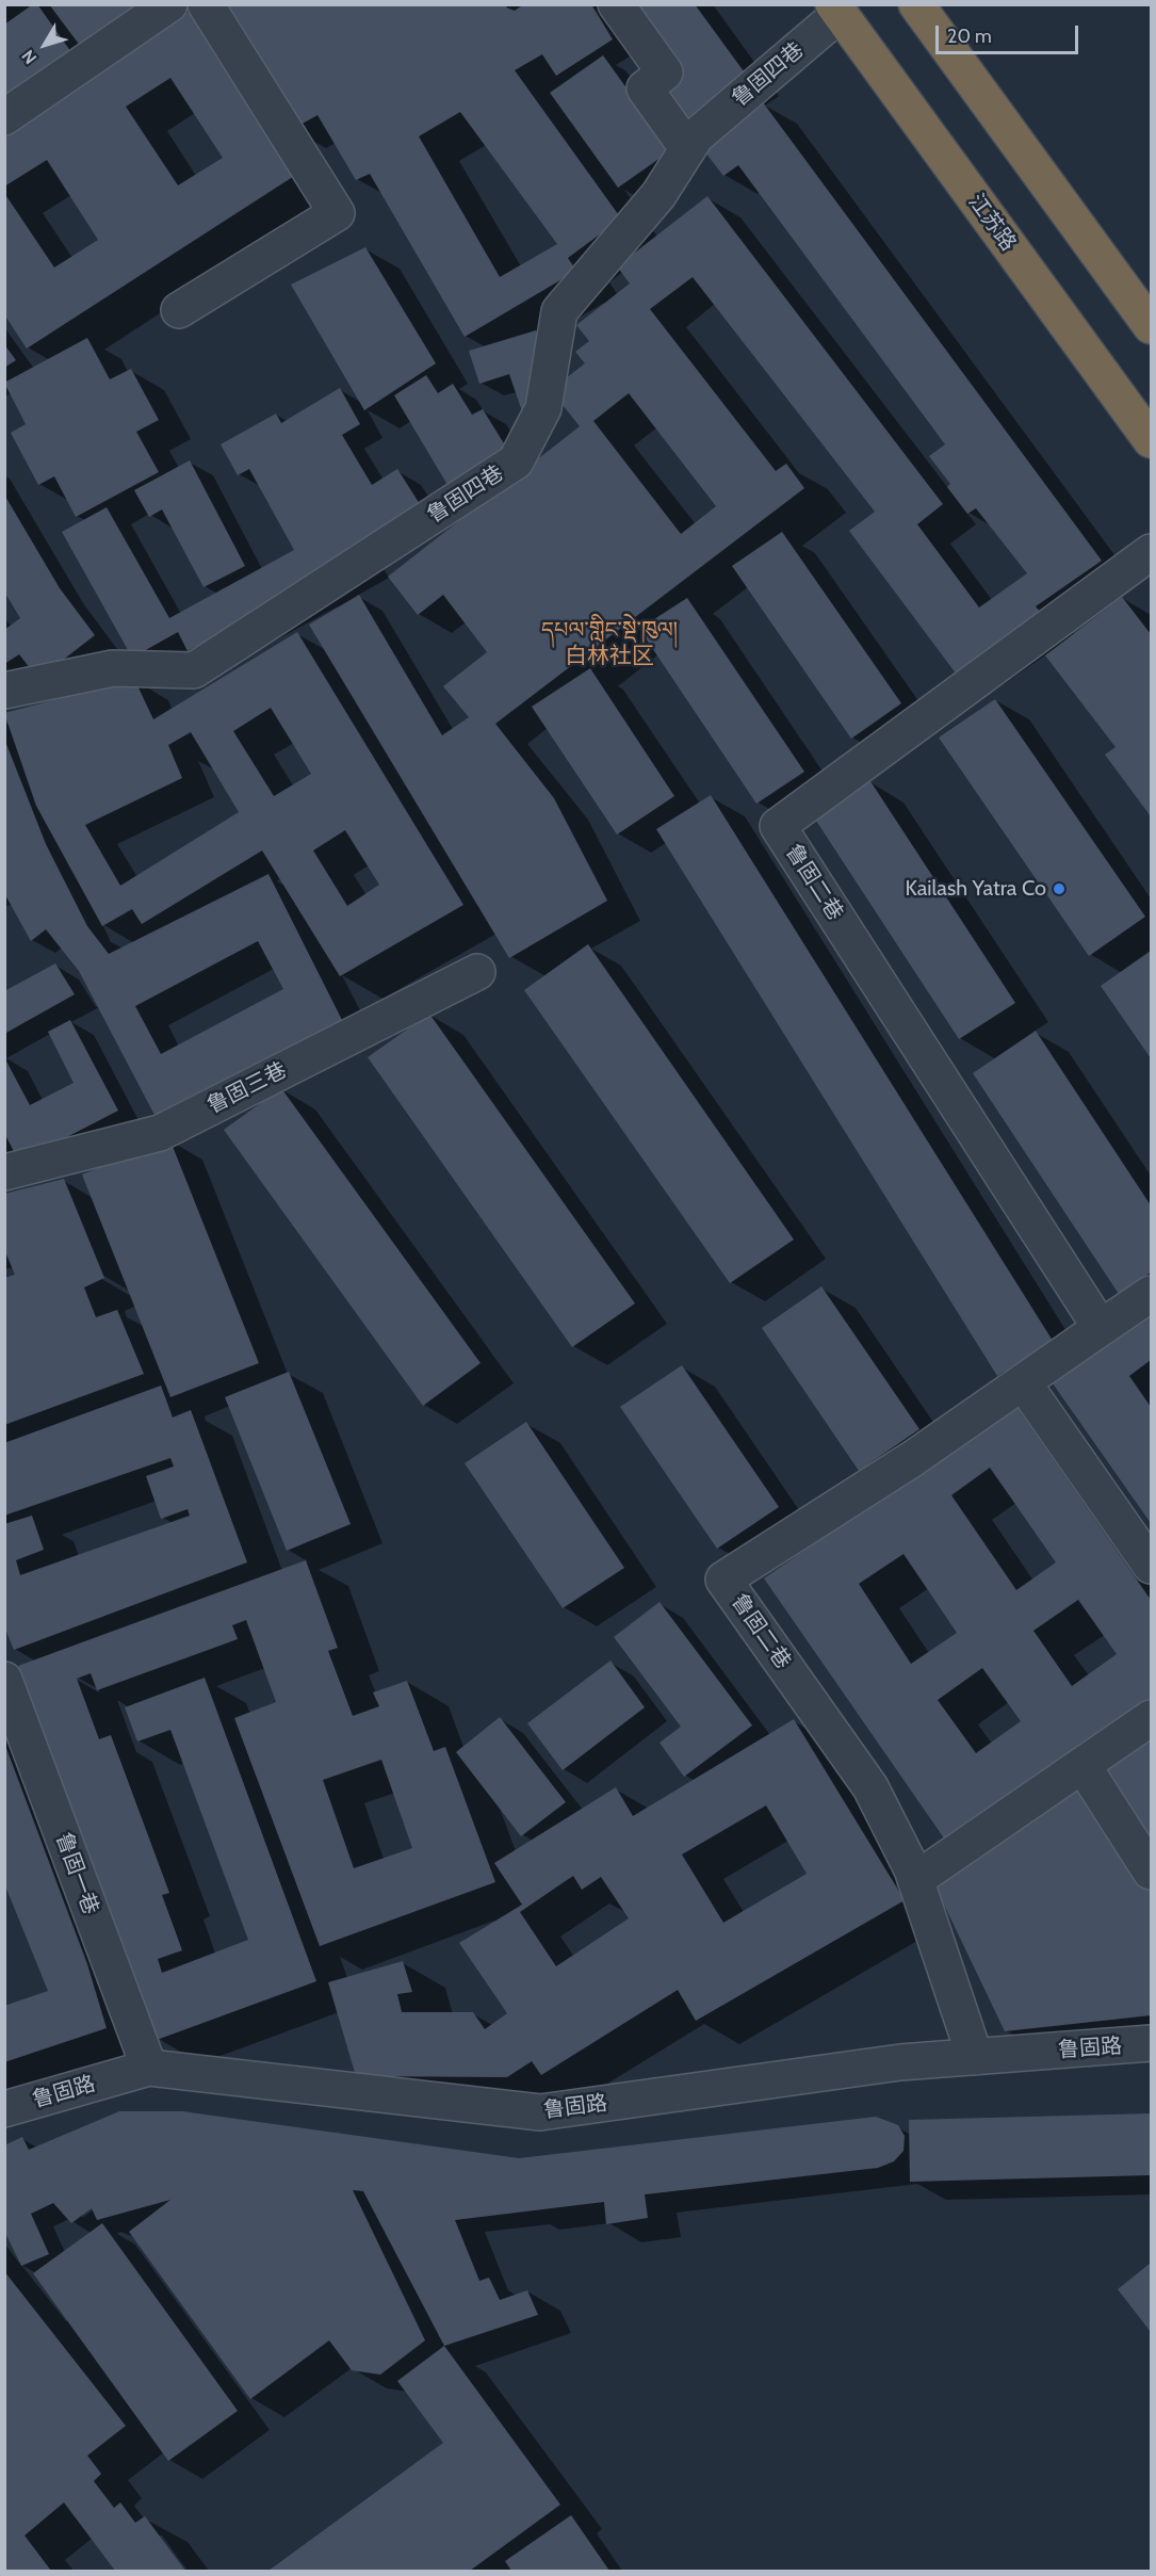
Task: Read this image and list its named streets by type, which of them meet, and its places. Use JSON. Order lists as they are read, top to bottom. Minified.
{"streets":{"highway":["江苏路"],"street":["鲁固四巷","鲁固二巷","鲁固三巷","鲁固一巷","鲁固路"]},"crossings":[["鲁固四巷","江苏路"],["鲁固二巷","鲁固路"],["鲁固一巷","鲁固路"]],"districts":["དཔལ་གླིང་སྡེ་ཁུལ། 白林社区"],"places":["Kailash Yatra Co"],"scale_bar":"20 m","north":"bottom left"}
